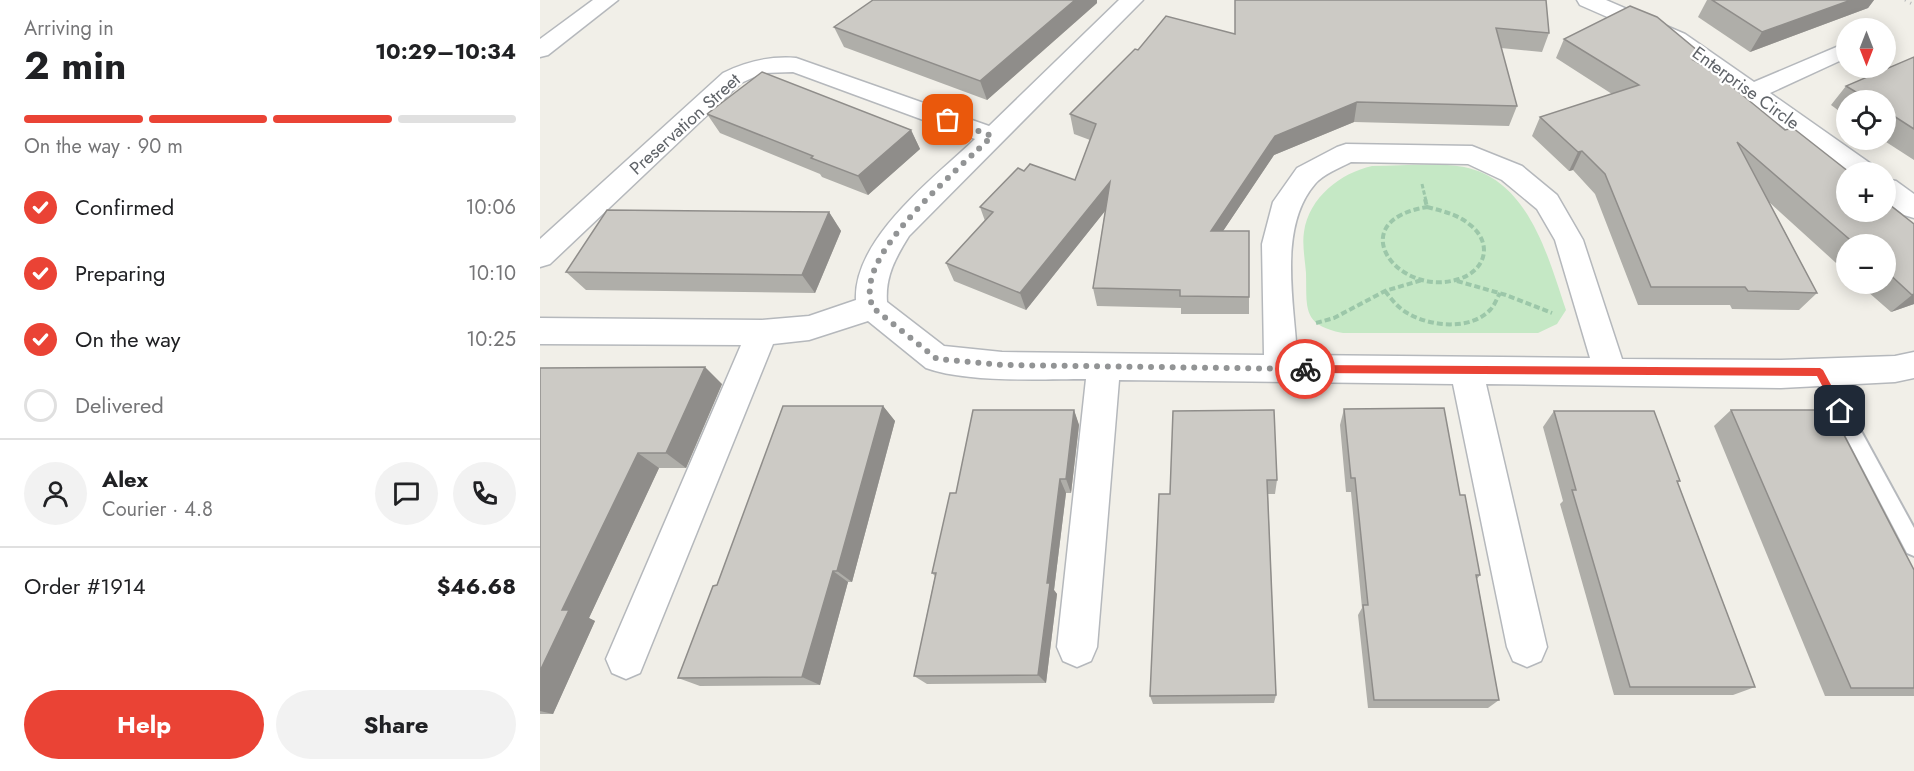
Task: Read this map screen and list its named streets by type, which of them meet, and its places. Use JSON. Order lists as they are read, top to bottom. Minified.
{"streets":{"street":["Enterprise Circle","Preservation Street"]},"north":"bottom","page":{"heading":["2 min","Arriving in","10:29–10:34"],"panel":["Alex","Courier · 4.8","Order #1914","$46.68"],"map_buttons":["+","−"],"bar":"On the way · 90 m","list":[["Confirmed","10:06"],["Preparing","10:10"],["On the way","10:25"],"Delivered"],"buttons":["Help","Share"]}}
